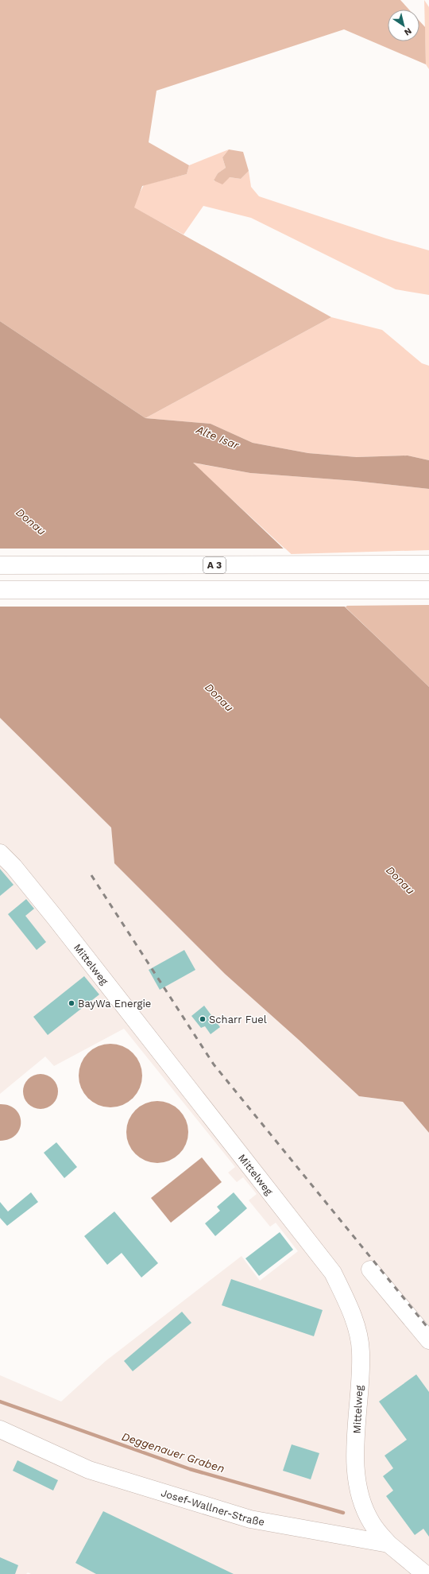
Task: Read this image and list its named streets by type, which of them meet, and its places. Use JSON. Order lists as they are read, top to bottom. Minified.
{"streets":{"main road":["A 3","Mittelweg","Josef-Wallner-Straße"]},"crossings":[["Mittelweg","Josef-Wallner-Straße"]],"water":["Alte Isar","Donau","Deggenauer Graben"],"places":["BayWa Energie","Scharr Fuel"],"north":"bottom right"}
